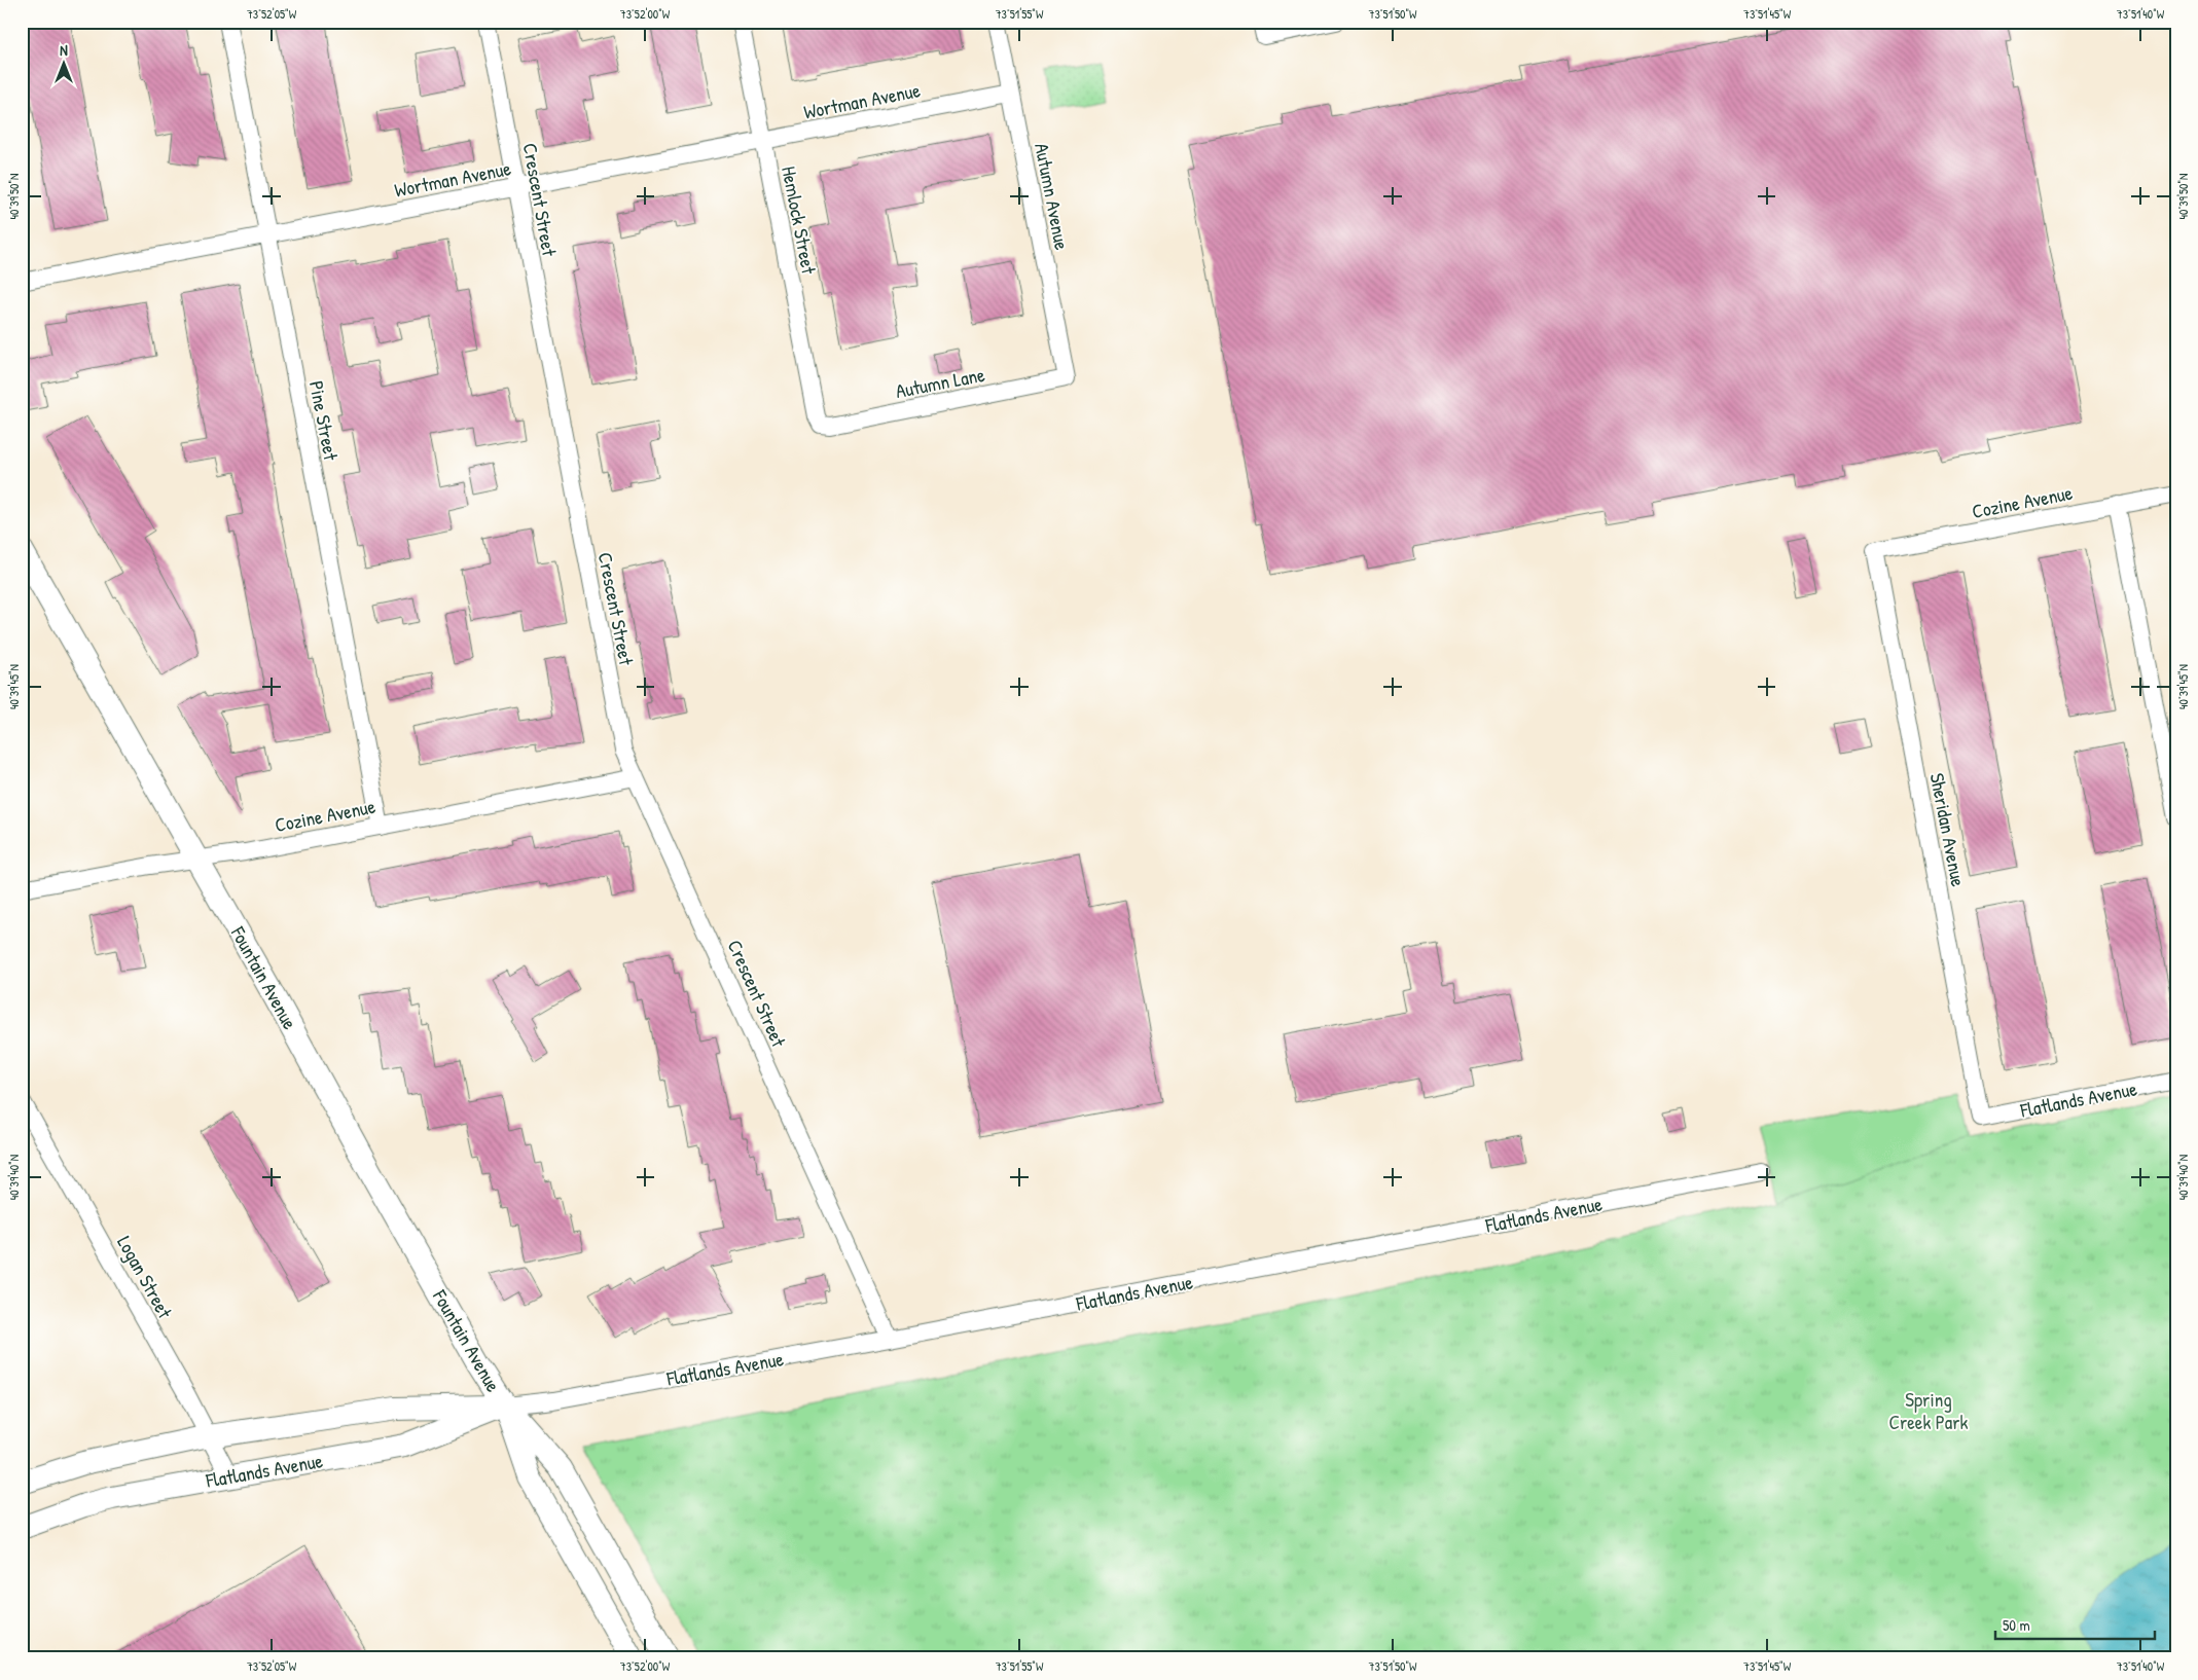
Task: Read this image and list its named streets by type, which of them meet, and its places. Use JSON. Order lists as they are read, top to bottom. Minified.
{"streets":{"main road":["Fountain Avenue","Flatlands Avenue"],"street":["Wortman Avenue","Autumn Avenue","Crescent Street","Hemlock Street","Autumn Lane","Pine Street","Cozine Avenue","Sheridan Avenue","Logan Street"]},"crossings":[["Wortman Avenue","Autumn Avenue"],["Wortman Avenue","Crescent Street"],["Wortman Avenue","Hemlock Street"],["Wortman Avenue","Pine Street"],["Autumn Avenue","Autumn Lane"],["Crescent Street","Cozine Avenue"],["Crescent Street","Flatlands Avenue"],["Hemlock Street","Autumn Lane"],["Pine Street","Cozine Avenue"],["Cozine Avenue","Sheridan Avenue"],["Cozine Avenue","Fountain Avenue"],["Sheridan Avenue","Flatlands Avenue"],["Fountain Avenue","Flatlands Avenue"],["Flatlands Avenue","Logan Street"]],"parks":["Spring Creek Park"],"scale_bar":"50 m","north":"top","coordinates":["73°52'05\"W","73°52'00\"W","73°51'55\"W","73°51'50\"W","73°51'45\"W","73°51'40\"W","40°39'50\"N","40°39'45\"N","40°39'40\"N"]}
